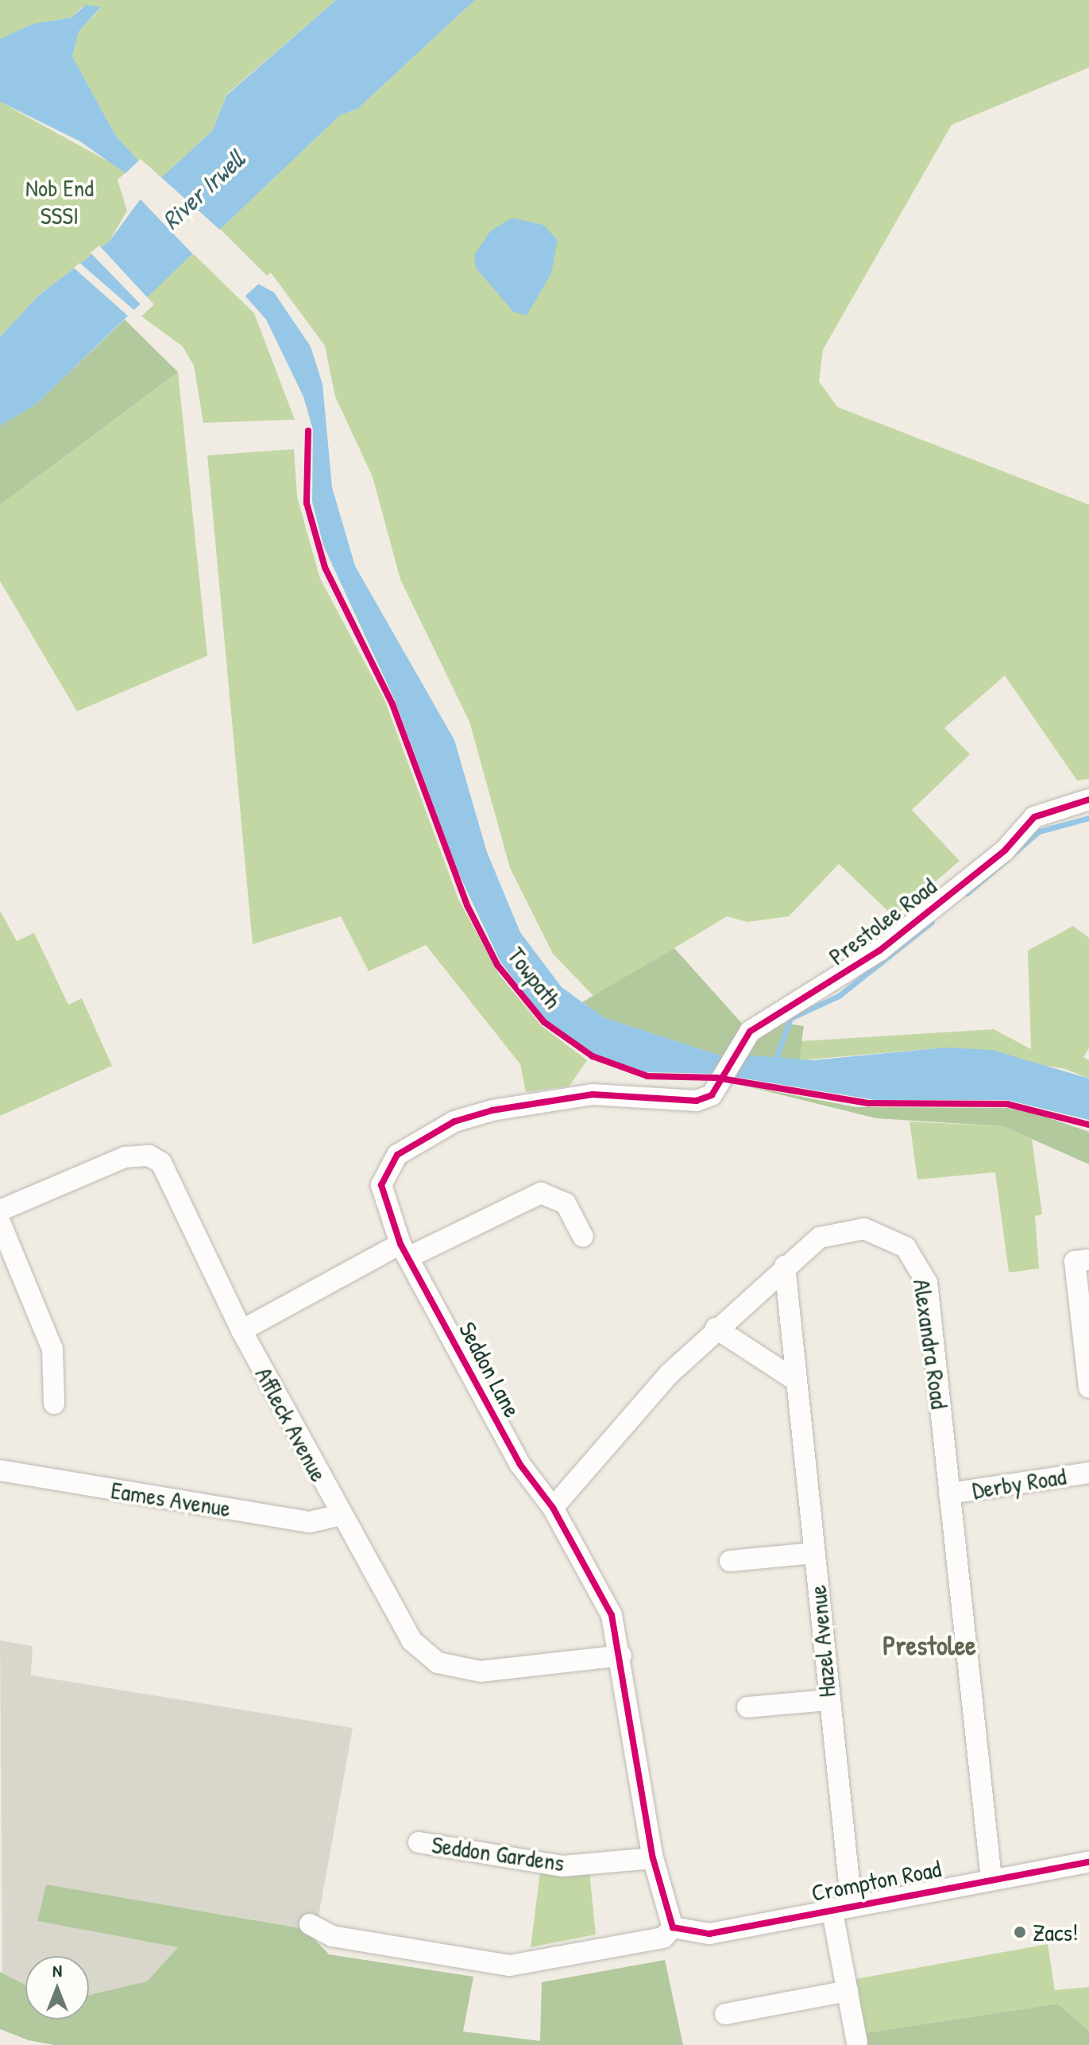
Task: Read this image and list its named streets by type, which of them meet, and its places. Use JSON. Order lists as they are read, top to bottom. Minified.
{"streets":{"street":["Prestolee Road","Alexandra Road","Seddon Lane","Affleck Avenue","Derby Road","Eames Avenue","Hazel Avenue","Seddon Gardens","Crompton Road"],"cycle path":["Towpath"]},"crossings":[["Prestolee Road","Seddon Lane"],["Alexandra Road","Seddon Lane"],["Alexandra Road","Derby Road"],["Alexandra Road","Hazel Avenue"],["Alexandra Road","Crompton Road"],["Seddon Lane","Affleck Avenue"],["Seddon Lane","Seddon Gardens"],["Seddon Lane","Crompton Road"],["Affleck Avenue","Eames Avenue"],["Hazel Avenue","Crompton Road"]],"districts":["Prestolee"],"water":["River Irwell"],"parks":["Nob End SSSI"],"places":["Zacs!"],"north":"top"}
